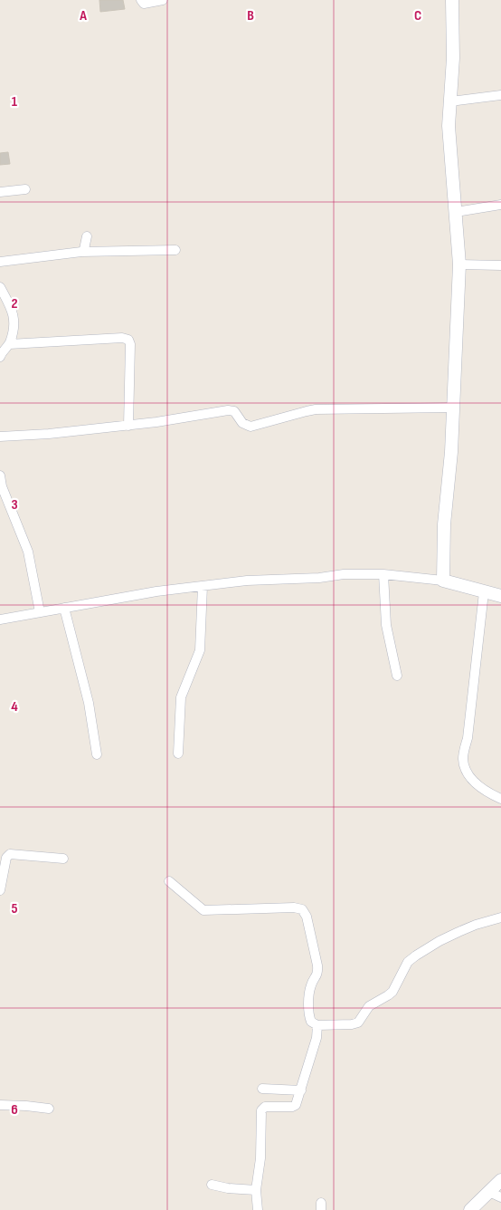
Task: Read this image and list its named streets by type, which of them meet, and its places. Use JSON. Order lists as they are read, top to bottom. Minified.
{"grid":{"columns":["A","B","C"],"rows":["1","2","3","4","5","6"]}}
